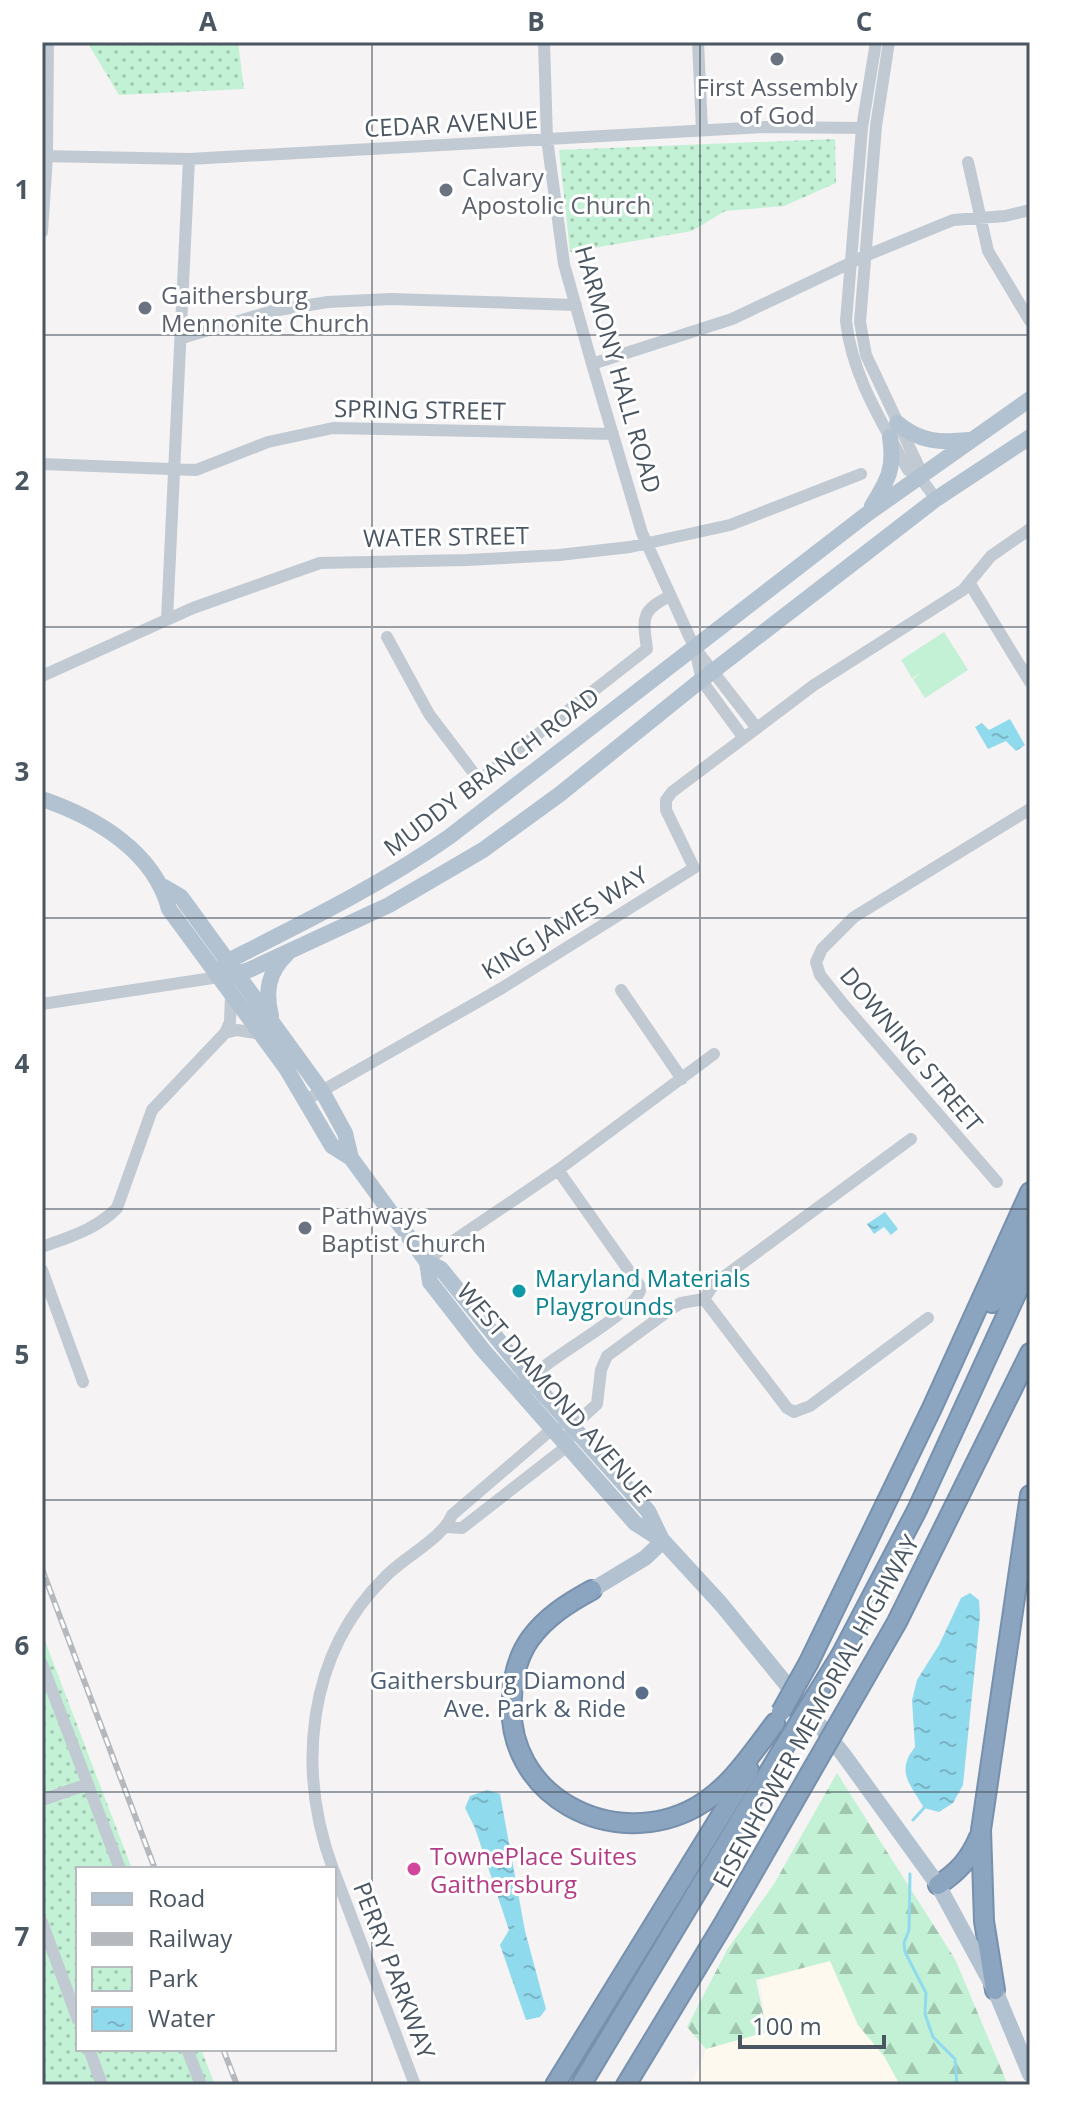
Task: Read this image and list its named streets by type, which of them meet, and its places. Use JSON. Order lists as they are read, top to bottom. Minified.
{"streets":{"highway":["EISENHOWER MEMORIAL HIGHWAY"],"main road":["MUDDY BRANCH ROAD","WEST DIAMOND AVENUE"],"street":["CEDAR AVENUE","HARMONY HALL ROAD","SPRING STREET","WATER STREET","KING JAMES WAY","DOWNING STREET","PERRY PARKWAY"]},"crossings":[["CEDAR AVENUE","HARMONY HALL ROAD"],["HARMONY HALL ROAD","SPRING STREET"],["HARMONY HALL ROAD","WATER STREET"],["HARMONY HALL ROAD","MUDDY BRANCH ROAD"],["MUDDY BRANCH ROAD","WEST DIAMOND AVENUE"],["KING JAMES WAY","WEST DIAMOND AVENUE"],["WEST DIAMOND AVENUE","PERRY PARKWAY"]],"places":["First Assembly of God","Calvary Apostolic Church","Gaithersburg Mennonite Church","Pathways Baptist Church","Maryland Materials Playgrounds","Gaithersburg Diamond Ave. Park & Ride","TownePlace Suites Gaithersburg"],"legend":["Road","Railway","Park","Water"],"scale_bar":"100 m","grid":{"columns":["A","B","C"],"rows":["1","2","3","4","5","6","7"]}}
